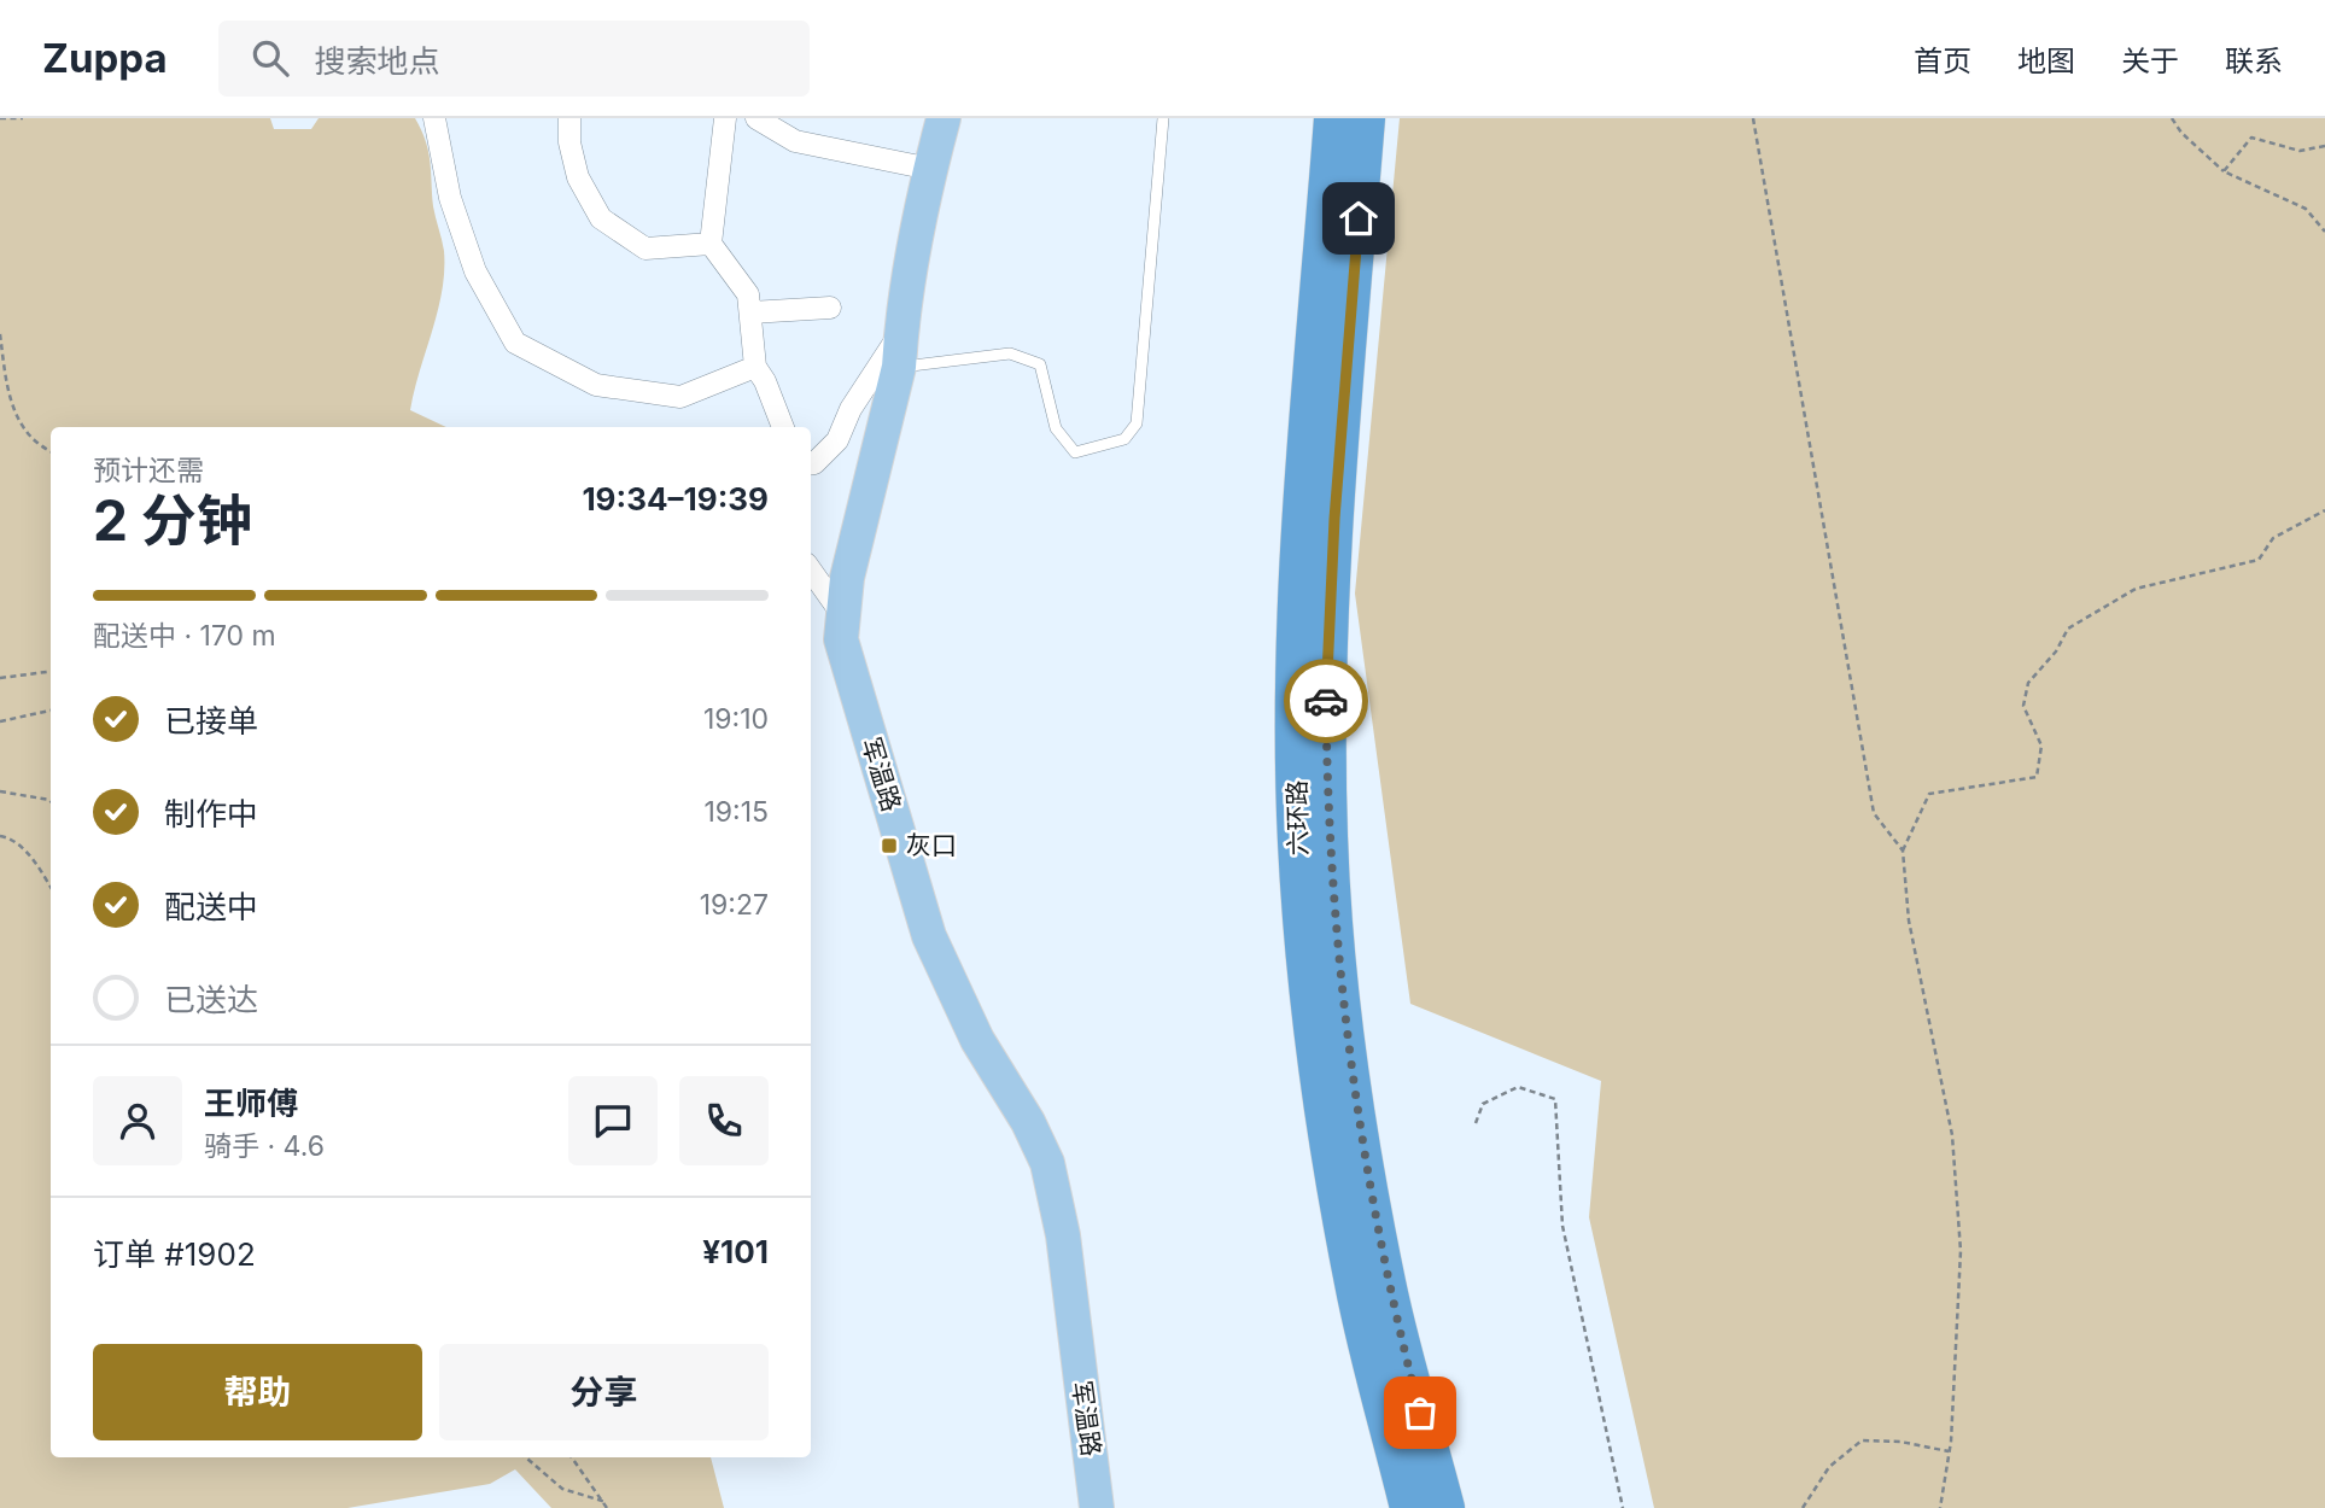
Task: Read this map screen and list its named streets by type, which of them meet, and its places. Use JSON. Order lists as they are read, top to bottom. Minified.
{"streets":{"highway":["六环路"],"main road":["军温路"]},"places":{"transit":["灰口"]},"page":{"header":"Zuppa","search":"搜索地点","nav":["首页","地图","关于","联系"],"heading":["2 分钟","预计还需","19:34–19:39"],"panel":["王师傅","骑手 · 4.6","订单 #1902","¥101"],"bar":"配送中 · 170 m","list":[["已接单","19:10"],["制作中","19:15"],["配送中","19:27"],"已送达"],"buttons":["帮助","分享"]}}
